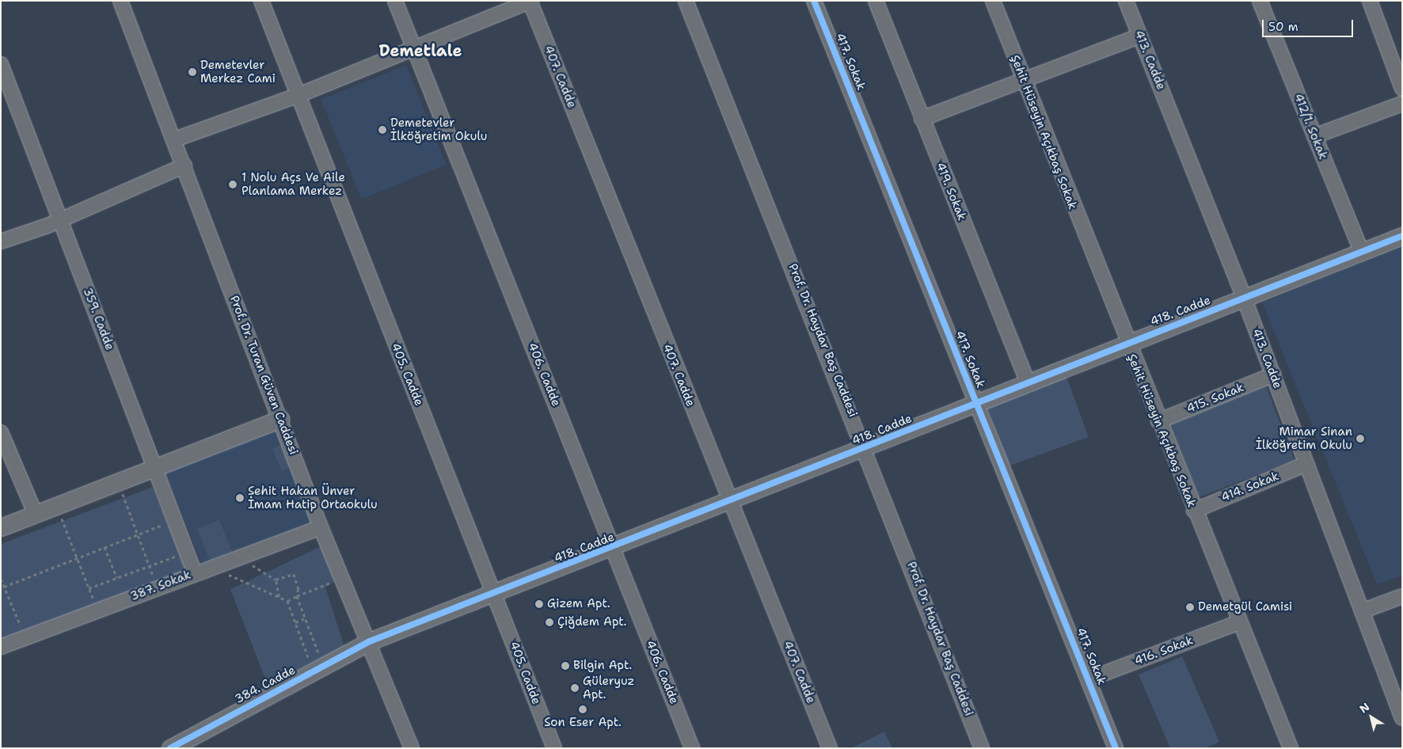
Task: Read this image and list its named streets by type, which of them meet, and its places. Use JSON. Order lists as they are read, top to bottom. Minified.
{"streets":{"street":["413. Cadde","417. Sokak","407. Cadde","412/1. Sokak","Şehit Hüseyin Açıkbaş Sokak","419. Sokak","418. Cadde","359. Cadde","Prof. Dr. Haydar Baş Caddesi","405. Cadde","406. Cadde","Prof. Dr. Turan Güven Caddesi","415. Sokak","414. Sokak","387. Sokak","416. Sokak","384. Cadde"]},"crossings":[["413. Cadde","418. Cadde"],["413. Cadde","415. Sokak"],["413. Cadde","414. Sokak"],["417. Sokak","418. Cadde"],["417. Sokak","416. Sokak"],["407. Cadde","418. Cadde"],["412/1. Sokak","418. Cadde"],["Şehit Hüseyin Açıkbaş Sokak","418. Cadde"],["Şehit Hüseyin Açıkbaş Sokak","415. Sokak"],["Şehit Hüseyin Açıkbaş Sokak","414. Sokak"],["Şehit Hüseyin Açıkbaş Sokak","416. Sokak"],["419. Sokak","418. Cadde"],["418. Cadde","Prof. Dr. Haydar Baş Caddesi"],["418. Cadde","405. Cadde"],["418. Cadde","406. Cadde"],["418. Cadde","Prof. Dr. Turan Güven Caddesi"],["418. Cadde","384. Cadde"],["359. Cadde","387. Sokak"],["Prof. Dr. Turan Güven Caddesi","387. Sokak"],["Prof. Dr. Turan Güven Caddesi","384. Cadde"]],"districts":["Demetlale"],"places":["Demetevler Merkez Cami","Demetevler İlköğretim Okulu","1 Nolu Açs Ve Aile Planlama Merkez","Mimar Sinan İlköğretim Okulu","Şehit Hakan Ünver İmam Hatip Ortaokulu","Gizem Apt.","Demetgül Camisi","Çiğdem Apt.","Bilgin Apt.","Güleryuz Apt.","Son Eser Apt."],"scale_bar":"50 m","north":"top left"}
